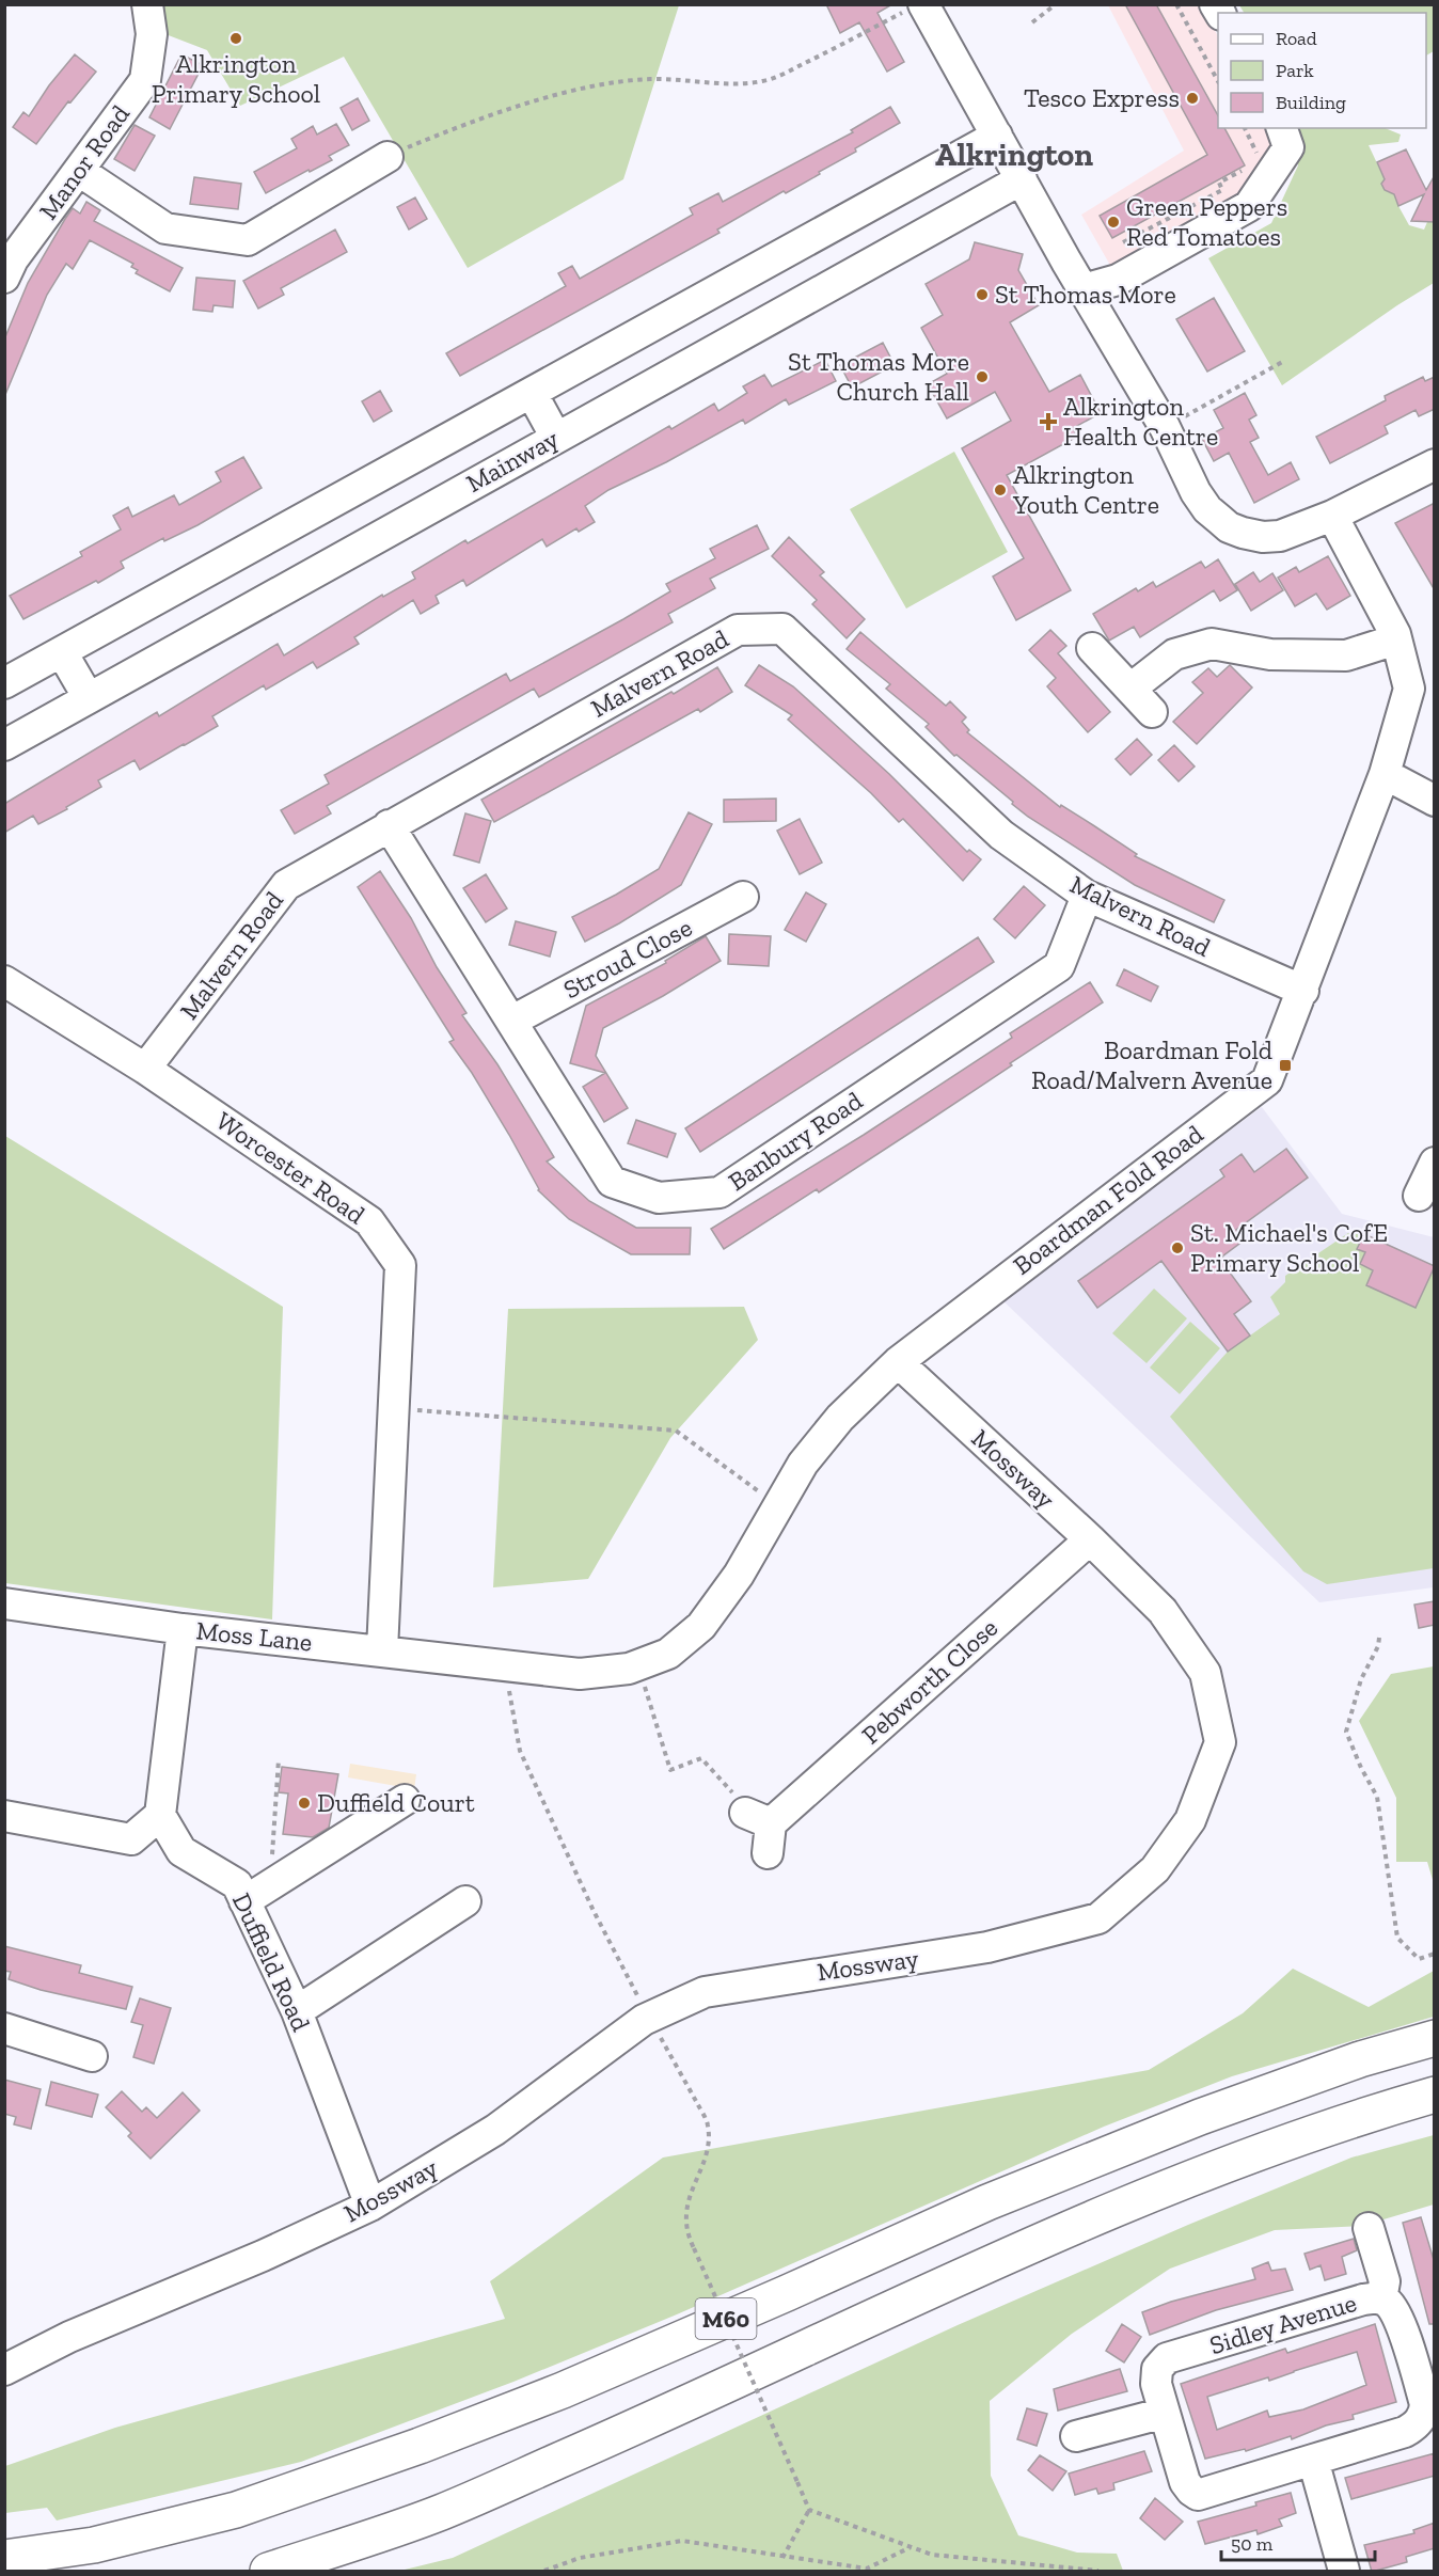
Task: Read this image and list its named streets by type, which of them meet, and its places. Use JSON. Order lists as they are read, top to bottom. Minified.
{"streets":{"highway":["M60"],"street":["Manor Road","Mainway","Malvern Road","Stroud Close","Banbury Road","Worcester Road","Boardman Fold Road","Mossway","Moss Lane","Pebworth Close","Duffield Road","Sidley Avenue"]},"crossings":[["Malvern Road","Banbury Road"],["Malvern Road","Worcester Road"],["Malvern Road","Boardman Fold Road"],["Stroud Close","Banbury Road"],["Worcester Road","Moss Lane"],["Boardman Fold Road","Mossway"],["Boardman Fold Road","Moss Lane"],["Mossway","Pebworth Close"],["Mossway","Duffield Road"]],"districts":["Alkrington"],"places":{"other":["Alkrington Primary School","Tesco Express","Green Peppers Red Tomatoes","St Thomas More","St Thomas More Church Hall","Alkrington Youth Centre","St. Michael's CofE Primary School","Duffield Court"],"health":["Alkrington Health Centre"],"transit":["Boardman Fold Road/Malvern Avenue"]},"legend":["Road","Park","Building"],"scale_bar":"50 m"}
